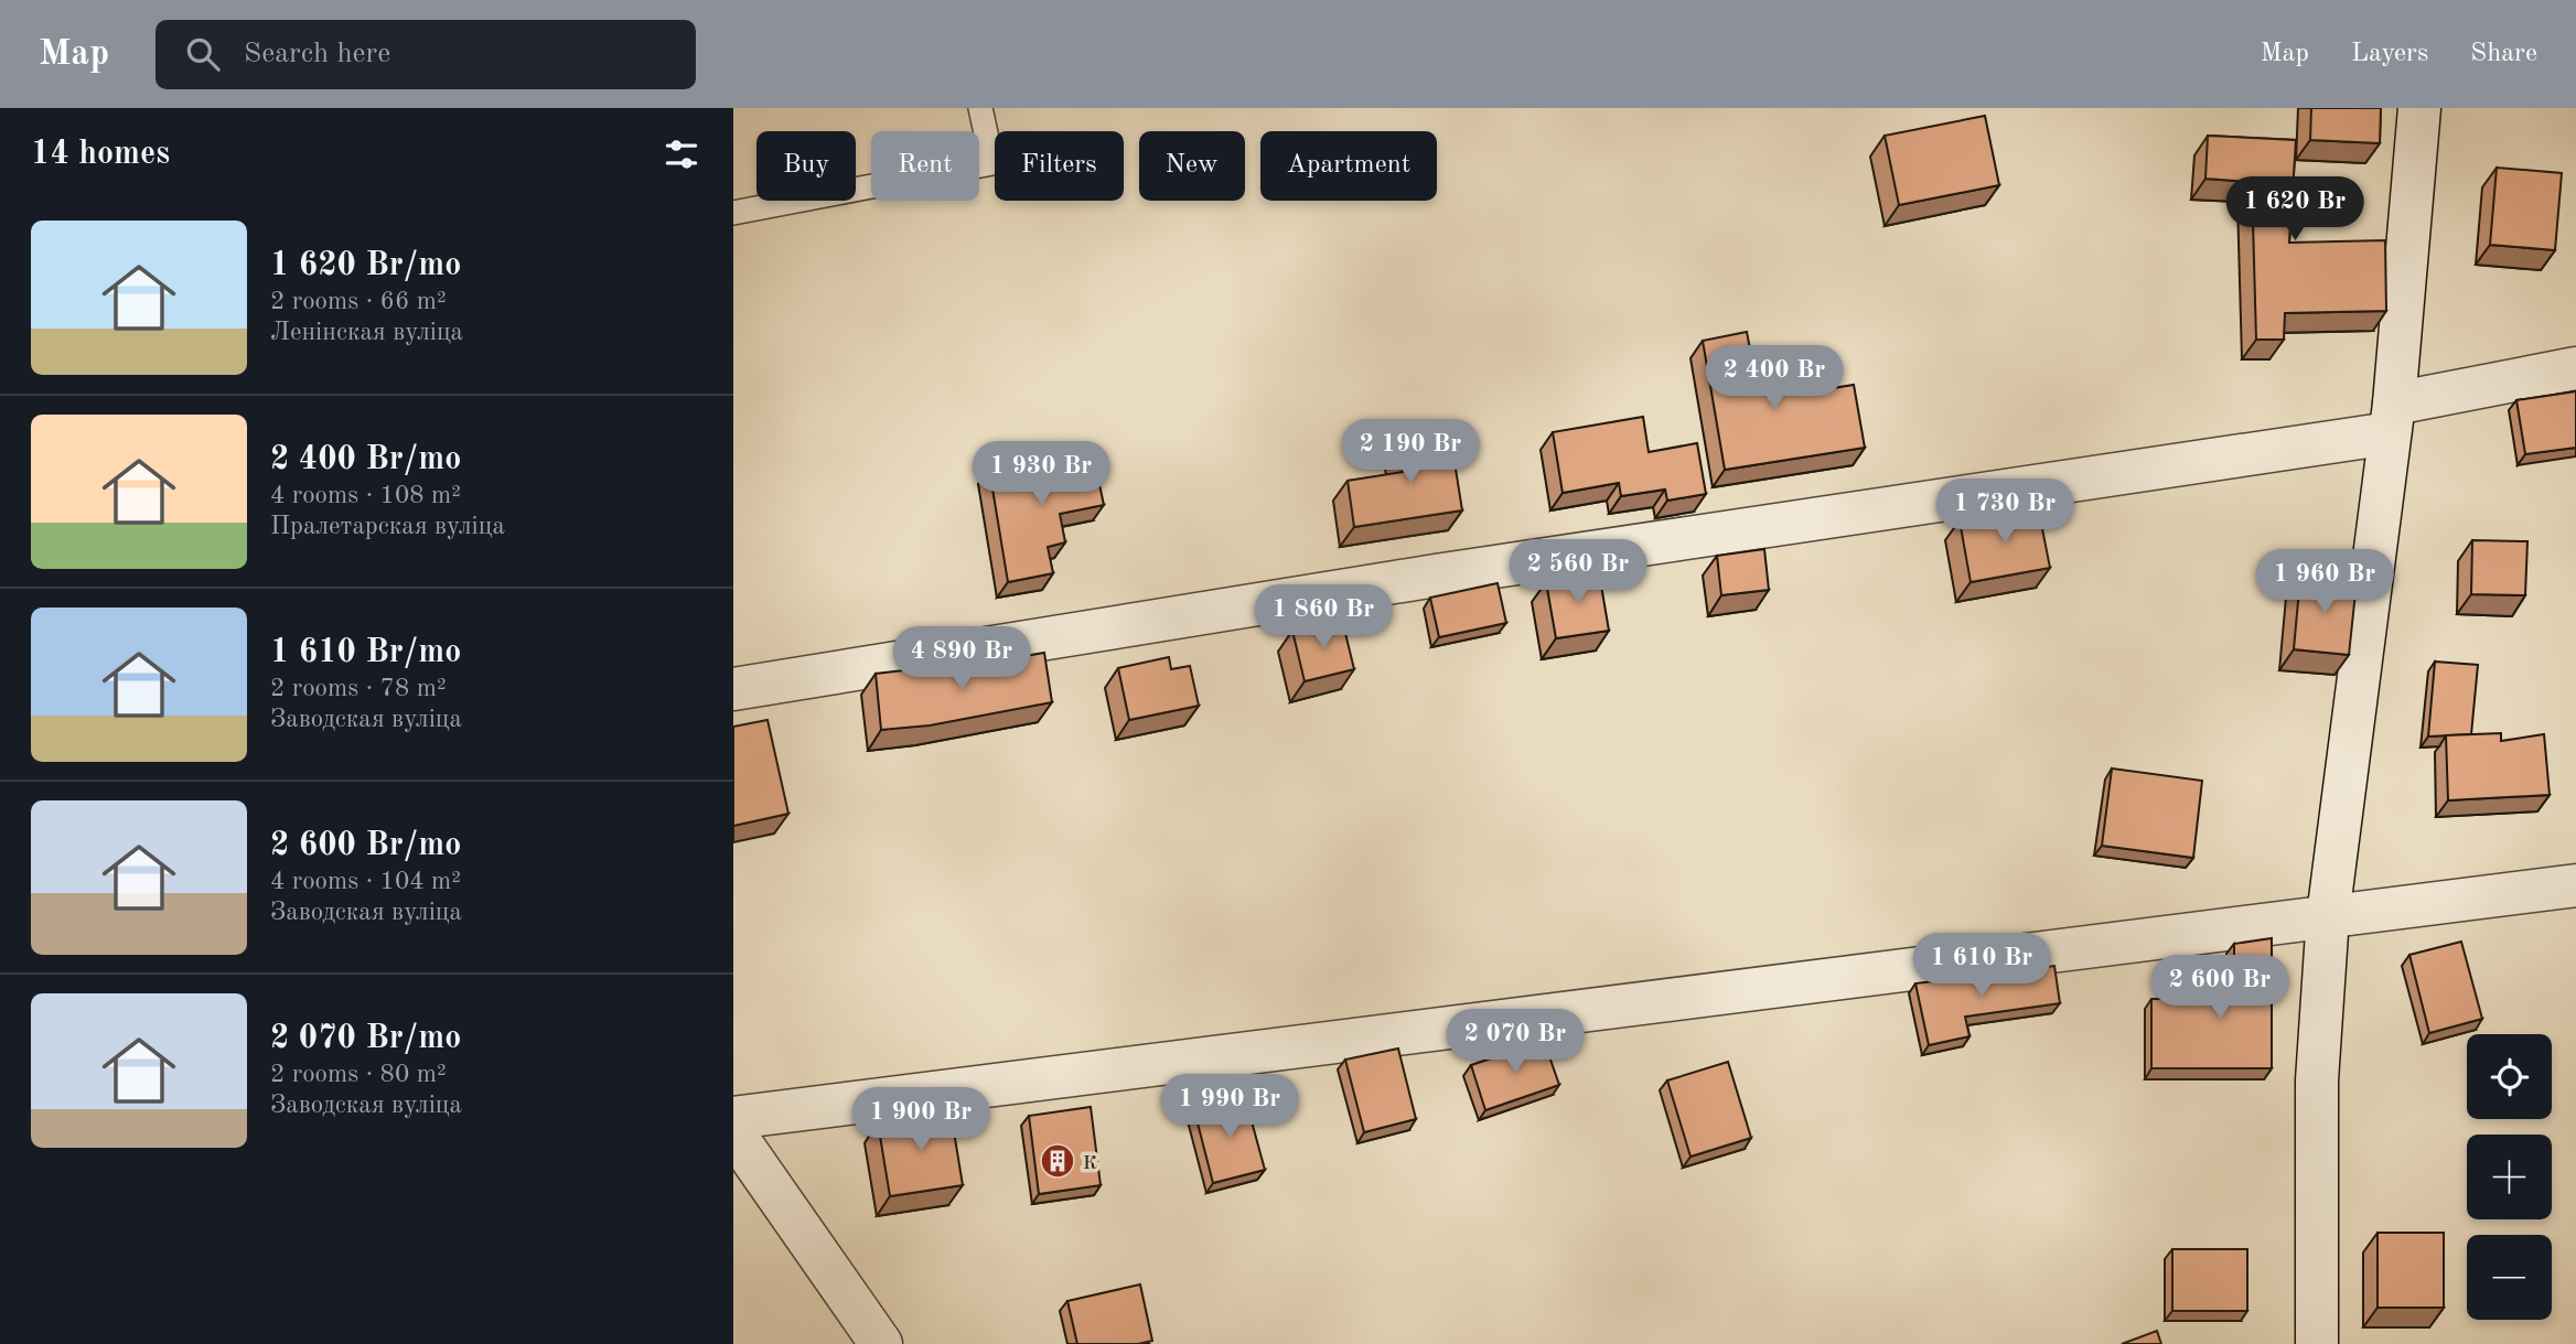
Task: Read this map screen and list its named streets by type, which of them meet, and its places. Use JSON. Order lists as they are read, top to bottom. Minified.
{"places":{"building":["к"]},"page":{"header":"Map","search":"Search here","nav":["Map","Layers","Share"],"heading":"14 homes","chip":["Buy","Rent","Filters","New","Apartment"],"price":["1 620 Br","2 400 Br","2 190 Br","1 930 Br","1 730 Br","2 560 Br","1 960 Br","1 860 Br","4 890 Br","1 610 Br","2 600 Br","2 070 Br","1 990 Br","1 900 Br"],"list":[{"name":"1 620 Br/mo","note":"2 rooms · 66 m² · Ленінская вуліца"},{"name":"2 400 Br/mo","note":"4 rooms · 108 m² · Пралетарская вуліца"},{"name":"1 610 Br/mo","note":"2 rooms · 78 m² · Заводская вуліца"},{"name":"2 600 Br/mo","note":"4 rooms · 104 m² · Заводская вуліца"},{"name":"2 070 Br/mo","note":"2 rooms · 80 m² · Заводская вуліца"}],"map_buttons":["+","−"]}}
